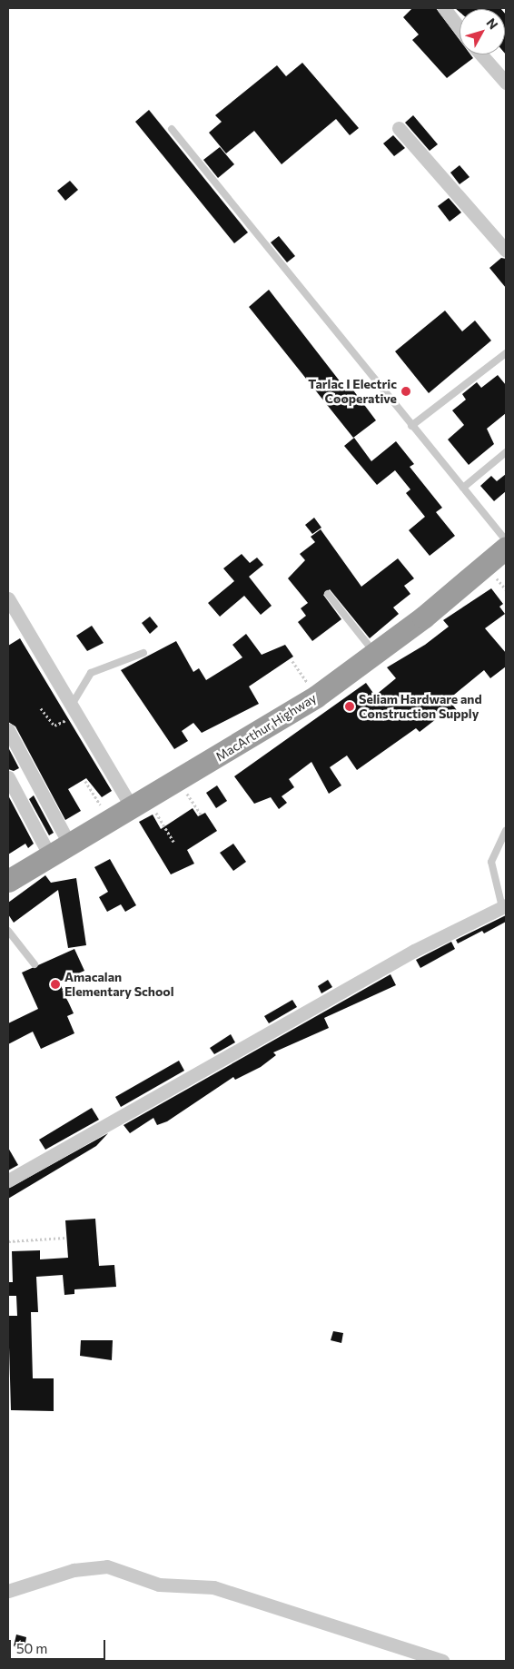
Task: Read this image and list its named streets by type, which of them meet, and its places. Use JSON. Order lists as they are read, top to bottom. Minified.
{"streets":{"highway":["MacArthur Highway"]},"places":["Tarlac I Electric Cooperative","Seliam Hardware and Construction Supply","Amacalan Elementary School"],"scale_bar":"50 m","north":"top right"}
